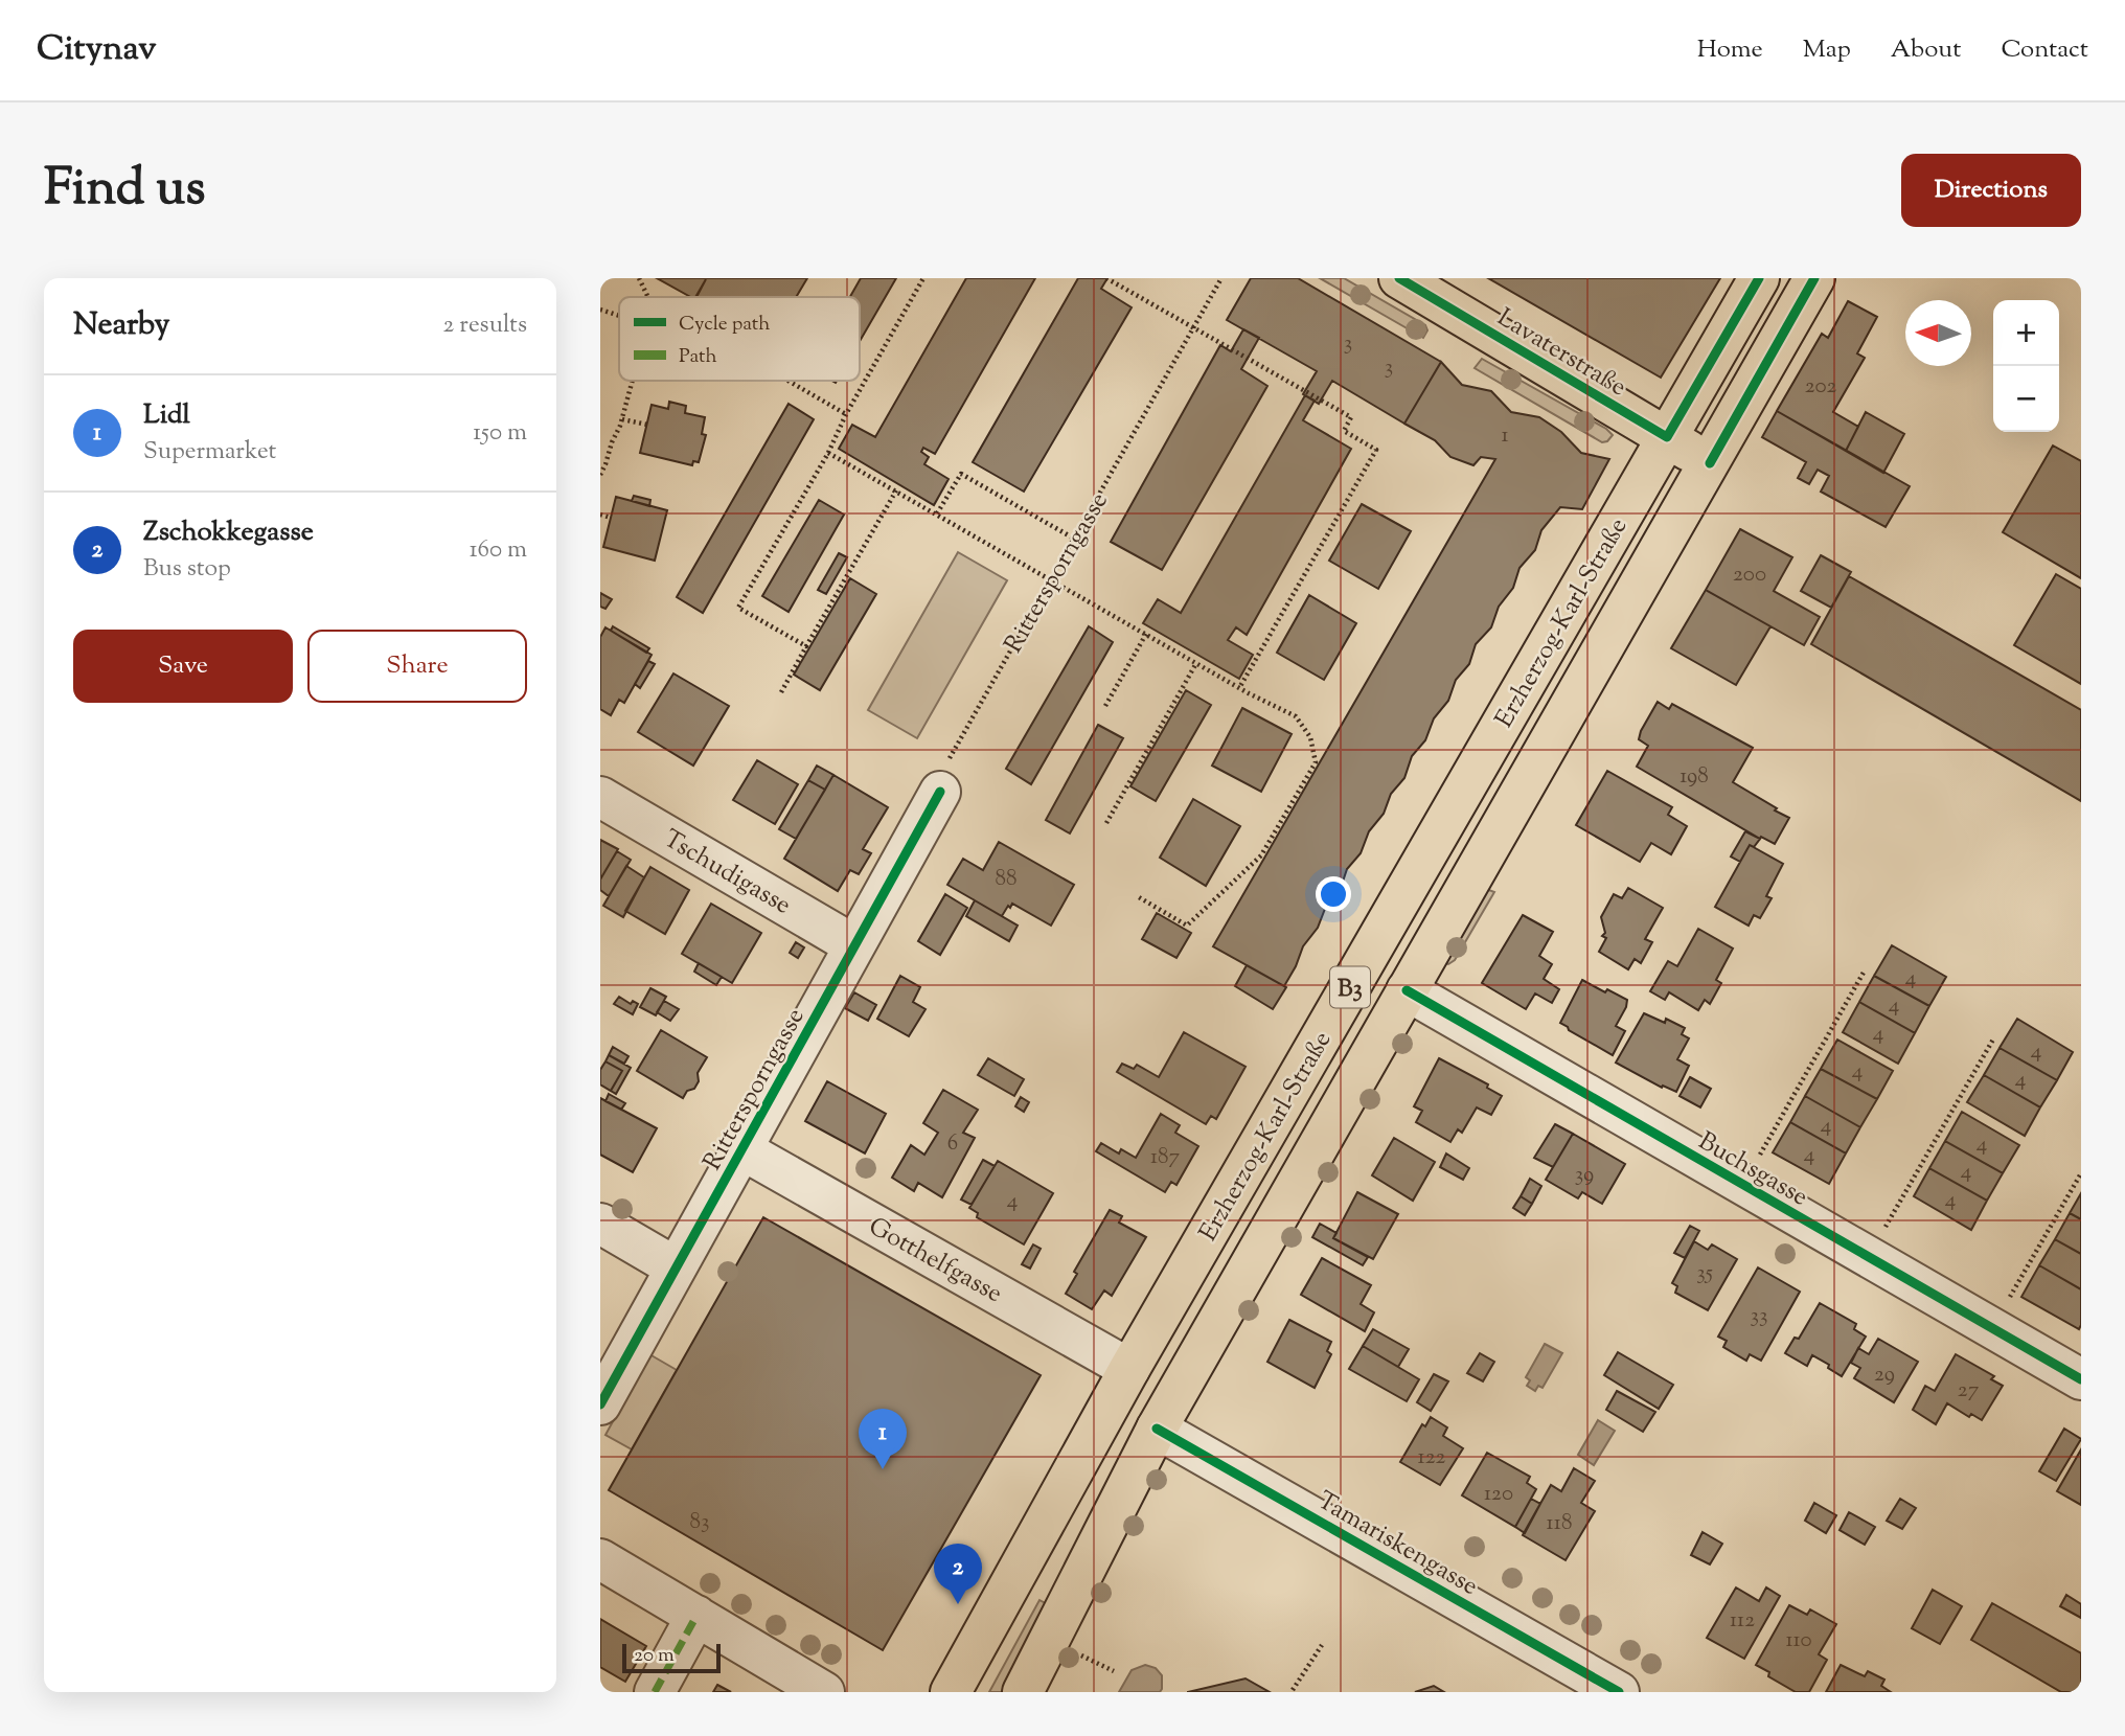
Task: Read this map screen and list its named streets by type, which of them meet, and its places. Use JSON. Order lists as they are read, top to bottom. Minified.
{"streets":{"main road":["Lavaterstraße","Erzherzog-Karl-Straße","B3"],"street":["Rittersporngasse","Tschudigasse","Buchsgasse","Gotthelfgasse","Tamariskengasse"]},"crossings":[["Lavaterstraße","Erzherzog-Karl-Straße"],["Rittersporngasse","Tschudigasse"],["Rittersporngasse","Gotthelfgasse"],["Erzherzog-Karl-Straße","Buchsgasse"],["Erzherzog-Karl-Straße","Gotthelfgasse"],["Erzherzog-Karl-Straße","Tamariskengasse"]],"house_numbers":["3","3","202","1","200","198","88","4","4","4","4","4","4","4","6","4","4","187","4","39","4","4","35","33","29","27","122","120","83","118","112","110"],"legend":["Cycle path","Path"],"scale_bar":"20 m","north":"left","page":{"header":"Citynav","nav":["Home","Map","About","Contact"],"title":"Find us","buttons":["Directions",["Save","Share"]],"heading":["Nearby","2 results"],"map_buttons":["+","−"],"list":[{"mark":"1","name":"Lidl","note":"Supermarket","value":"150 m"},{"mark":"2","name":"Zschokkegasse","note":"Bus stop","value":"160 m"}],"pins":["1","2"],"scale":"20 m"}}
